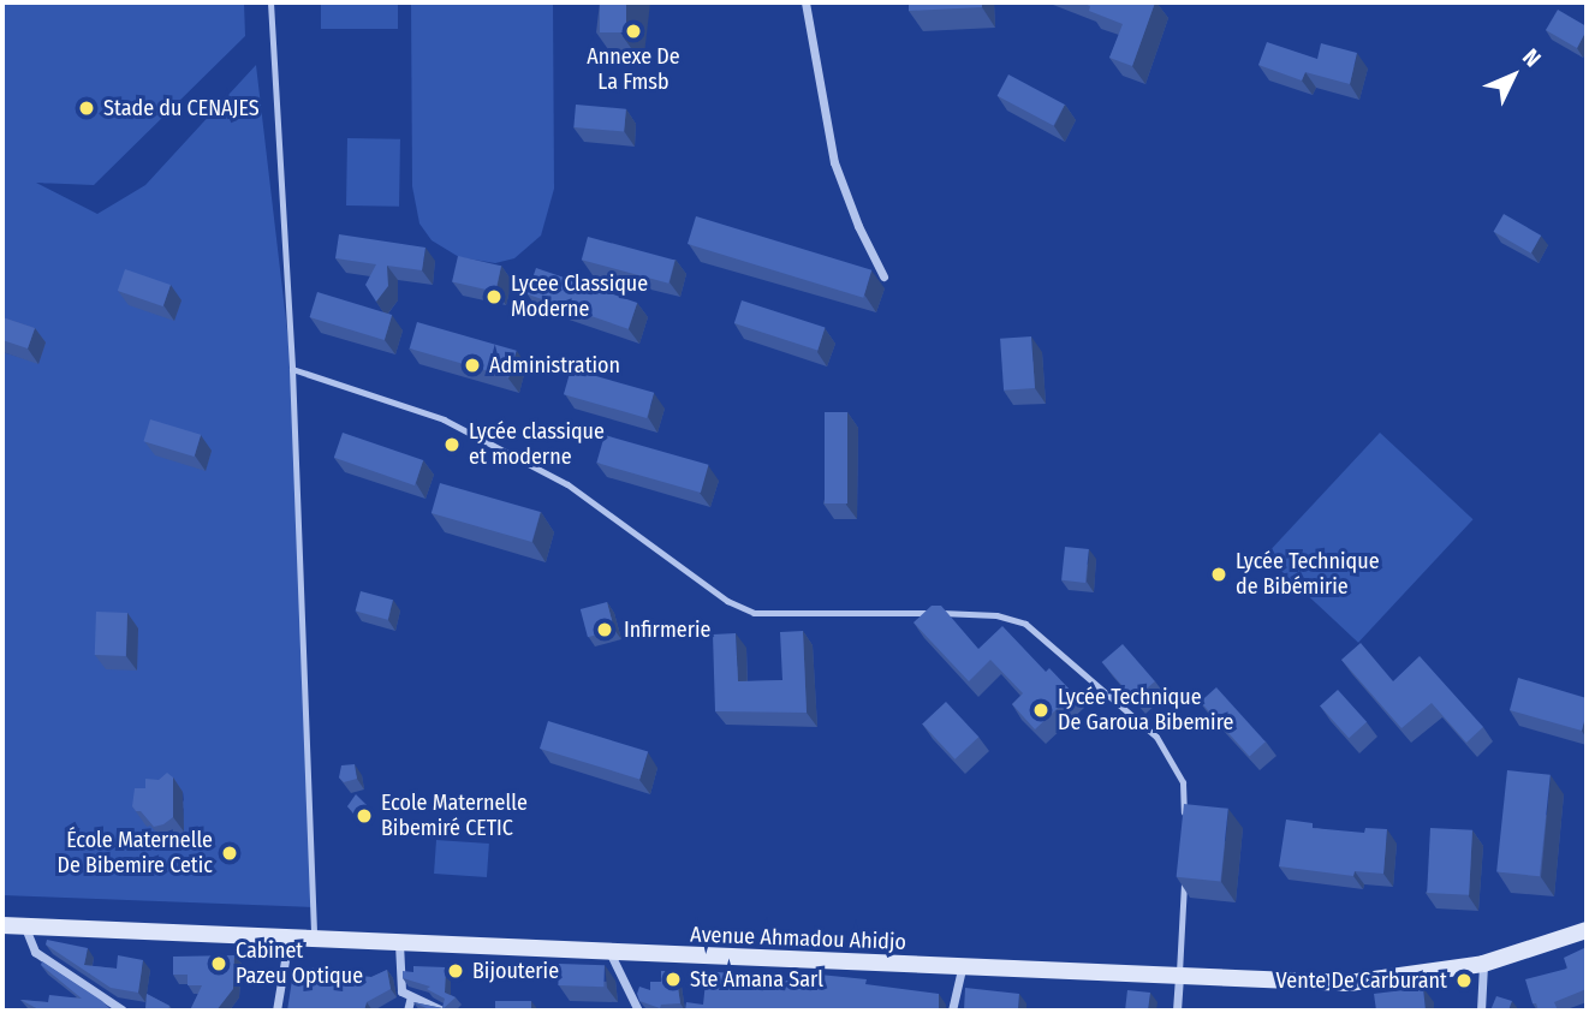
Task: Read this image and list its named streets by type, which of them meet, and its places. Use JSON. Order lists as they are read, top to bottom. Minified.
{"streets":{"main road":["Avenue Ahmadou Ahidjo"]},"places":["Annexe De La Fmsb","Stade du CENAJES","Lycee Classique Moderne","Administration","Lycée classique et moderne","Lycée Technique de Bibémirie","Infirmerie","Lycée Technique De Garoua Bibemire","Ecole Maternelle Bibemiré CETIC","École Maternelle De Bibemire Cetic","Cabinet Pazeu Optique","Bijouterie","Ste Amana Sarl","Vente De Carburant"],"north":"top right"}
